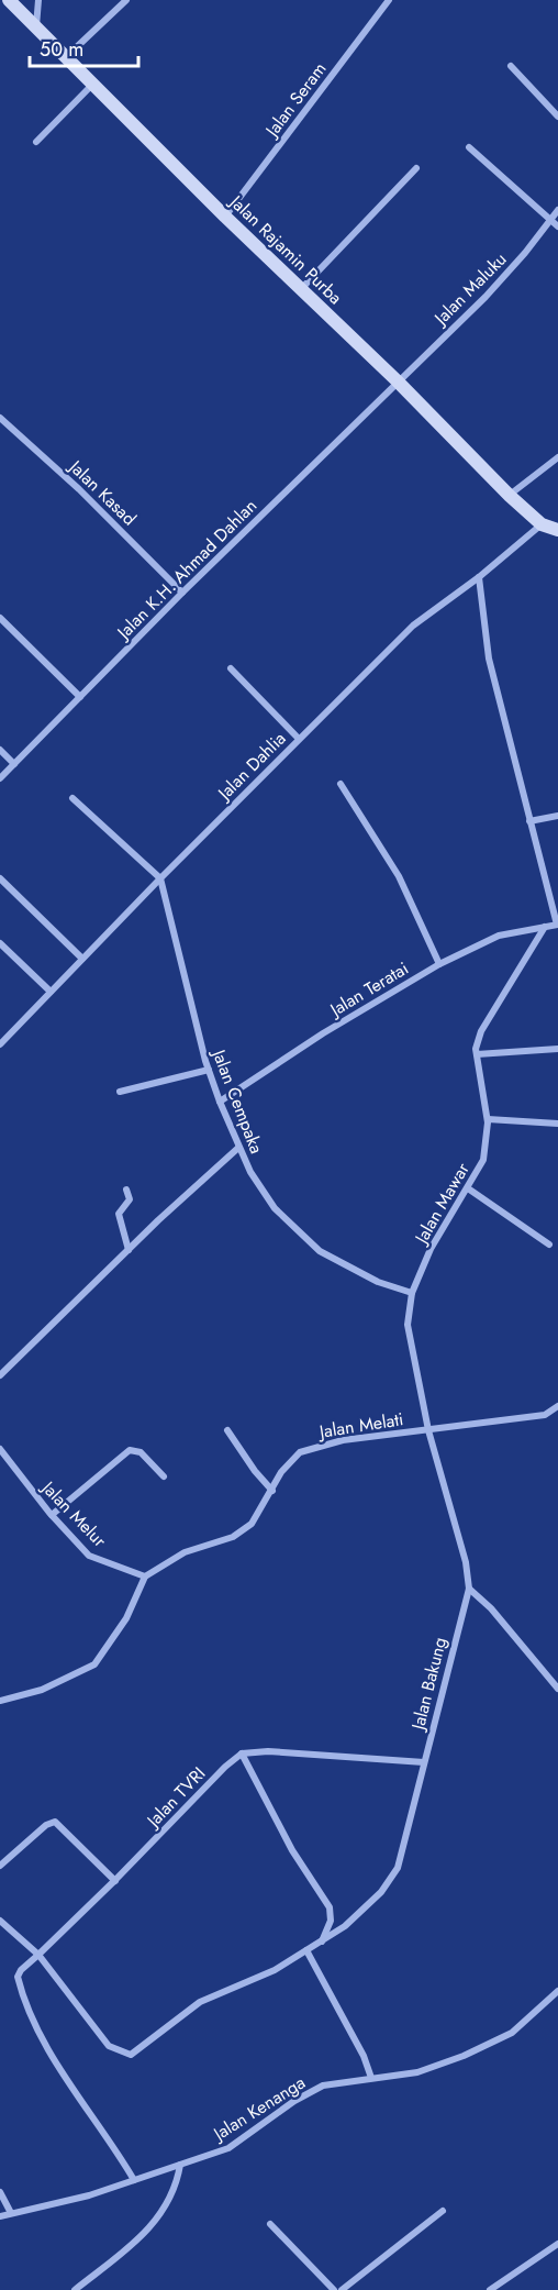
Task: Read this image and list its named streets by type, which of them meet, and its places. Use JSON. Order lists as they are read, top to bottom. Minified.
{"streets":{"street":["Jalan Seram","Jalan Rajamin Purba","Jalan Maluku","Jalan Kasad","Jalan K.H. Ahmad Dahlan","Jalan Dahlia","Jalan Teratai","Jalan Cempaka","Jalan Mawar","Jalan Melati","Jalan Melur","Jalan Bakung","Jalan TVRI","Jalan Kenanga"]},"crossings":[["Jalan Seram","Jalan Rajamin Purba"],["Jalan Rajamin Purba","Jalan Maluku"],["Jalan Rajamin Purba","Jalan K.H. Ahmad Dahlan"],["Jalan Rajamin Purba","Jalan Dahlia"],["Jalan Maluku","Jalan K.H. Ahmad Dahlan"],["Jalan Kasad","Jalan K.H. Ahmad Dahlan"],["Jalan Dahlia","Jalan Cempaka"],["Jalan Teratai","Jalan Cempaka"],["Jalan Teratai","Jalan Mawar"],["Jalan Cempaka","Jalan Mawar"],["Jalan Mawar","Jalan Melati"],["Jalan Mawar","Jalan Bakung"],["Jalan Melati","Jalan Melur"],["Jalan Melati","Jalan Bakung"],["Jalan Bakung","Jalan TVRI"],["Jalan TVRI","Jalan Kenanga"]],"scale_bar":"50 m"}
